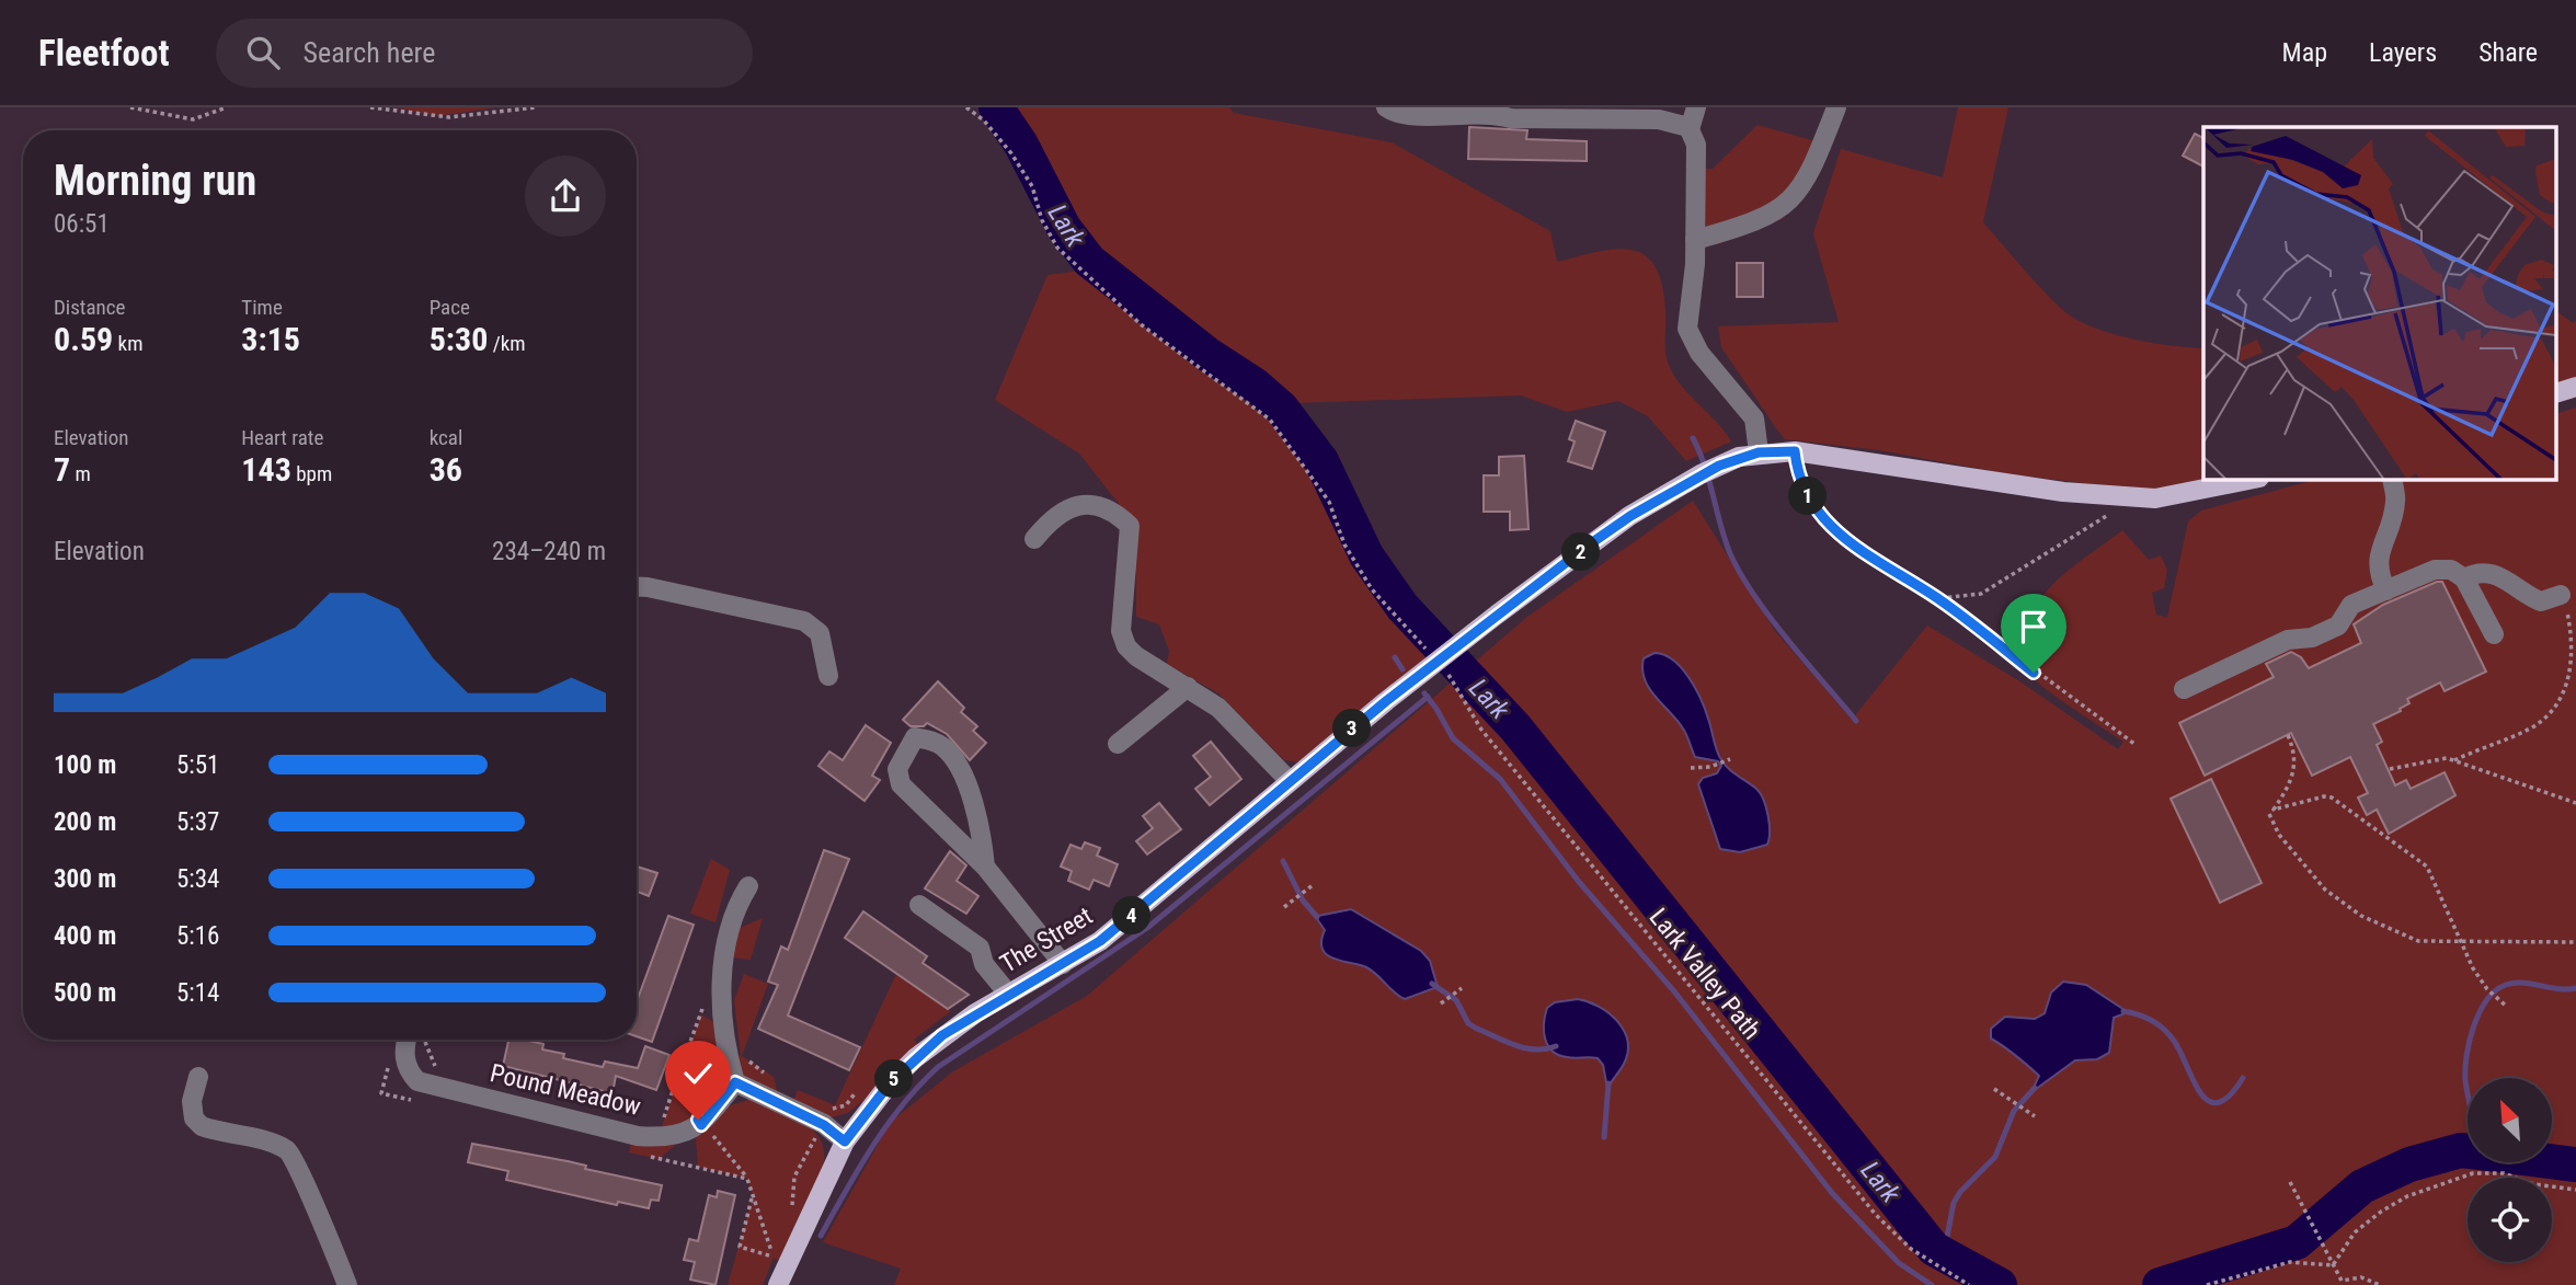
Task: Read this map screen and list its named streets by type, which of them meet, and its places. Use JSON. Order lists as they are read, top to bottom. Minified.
{"streets":{"main road":["The Street"],"street":["Pound Meadow"],"path":["Lark Valley Path"]},"crossings":[["The Street","Lark Valley Path"]],"water":["Lark"],"north":"top left","page":{"header":"Fleetfoot","search":"Search here","nav":["Map","Layers","Share"],"heading":["Morning run","06:51"],"stats":[["Distance","0.59 km"],["Time","3:15"],["Pace","5:30 /km"],["Elevation","7 m"],["Heart rate","143 bpm"],["kcal","36"]],"pins":["1","2","3","4","5"],"chart":["Elevation","234–240 m"],"list":[{"name":"100 m","note":"5:51"},{"name":"200 m","note":"5:37"},{"name":"300 m","note":"5:34"},{"name":"400 m","note":"5:16"},{"name":"500 m","note":"5:14"}]}}
